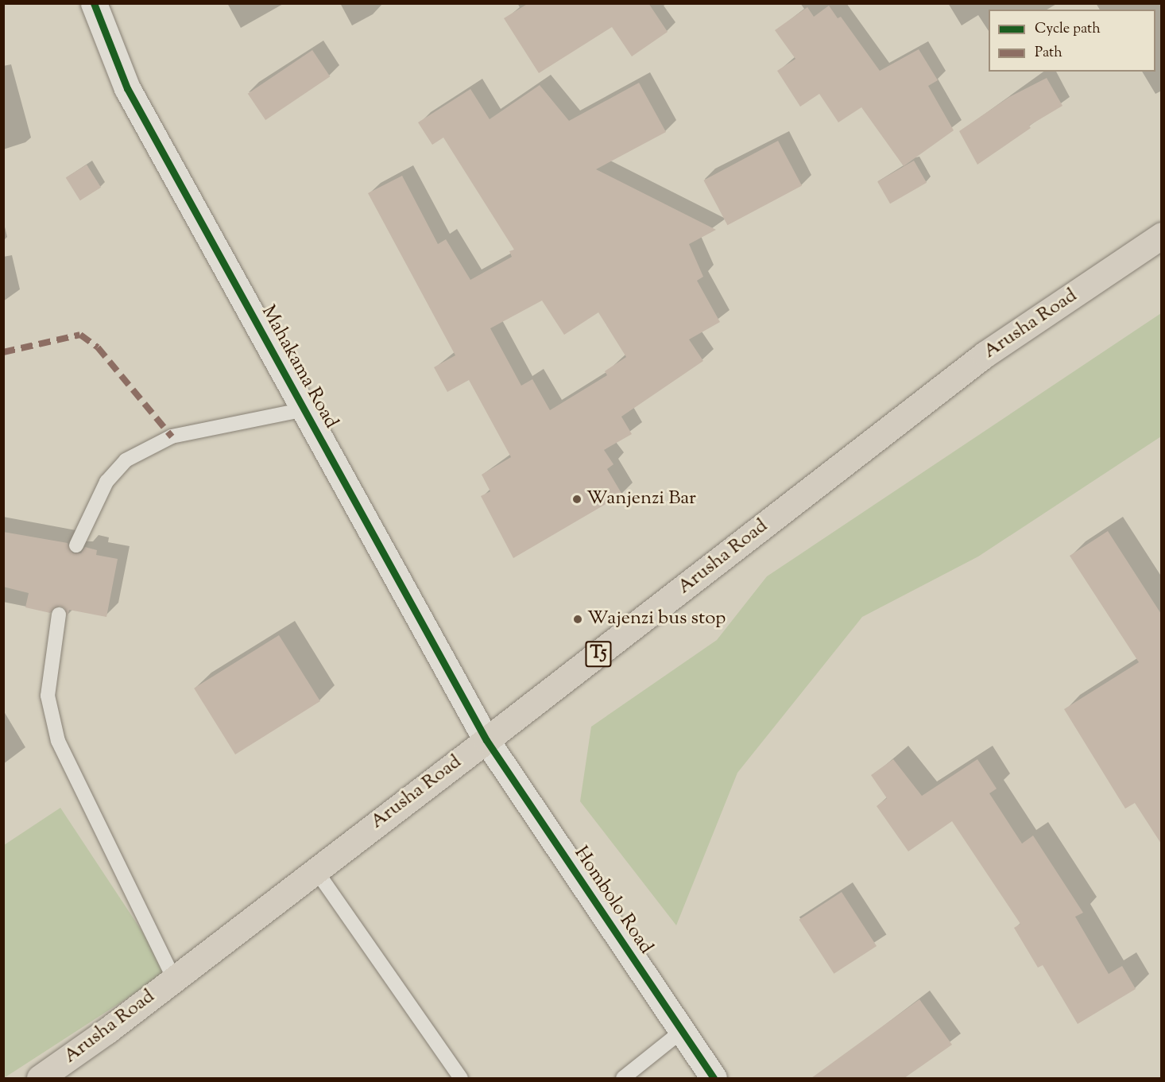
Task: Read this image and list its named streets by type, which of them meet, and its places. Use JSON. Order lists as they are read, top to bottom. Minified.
{"streets":{"highway":["Arusha Road","T5"],"street":["Mahakama Road","Hombolo Road"]},"crossings":[["Arusha Road","Mahakama Road"],["Arusha Road","Hombolo Road"],["Mahakama Road","Hombolo Road"]],"places":["Wanjenzi Bar","Wajenzi bus stop"],"legend":["Cycle path","Path"]}
